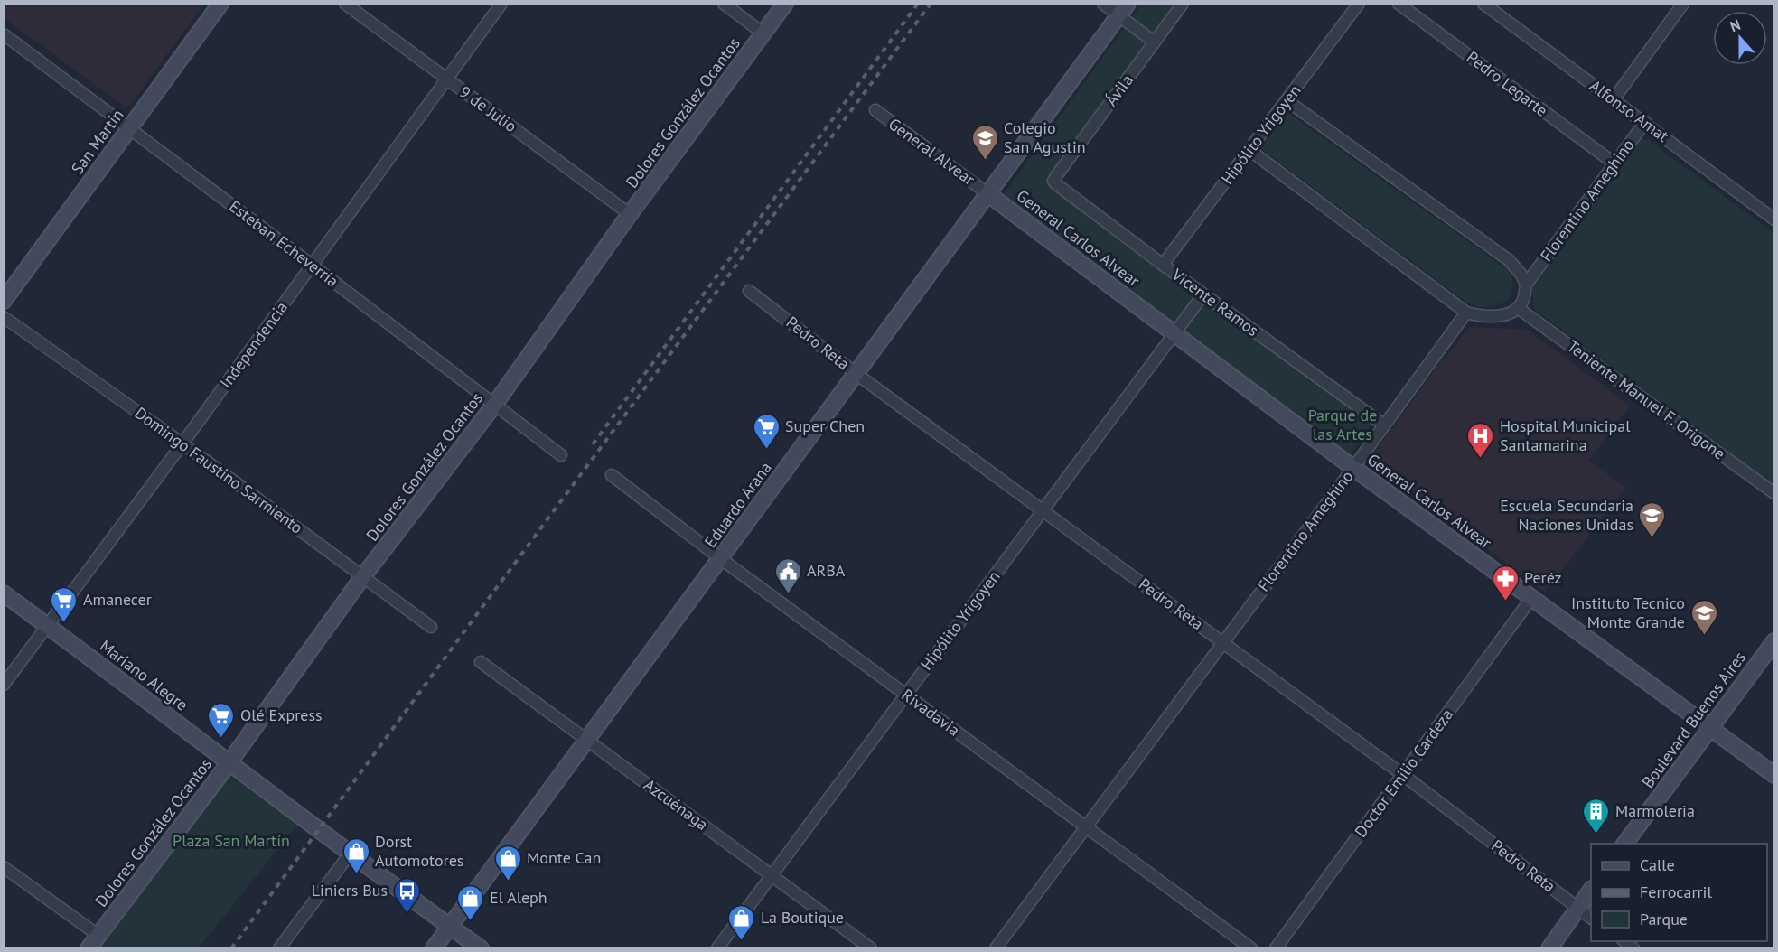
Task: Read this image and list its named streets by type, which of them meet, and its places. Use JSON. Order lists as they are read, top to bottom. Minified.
{"streets":{"street":["Pedro Legarte","Ávila","9 de Julio","Alfonso Amat","Dolores González Ocantos","Hipólito Yrigoyen","San Martín","General Alvear","Florentino Ameghino","General Carlos Alvear","Esteban Echeverría","Vicente Ramos","Pedro Reta","Independencia","Teniente Manuel F. Origone","Domingo Faustino Sarmiento","Eduardo Arana","Mariano Alegre","Rivadavia","Boulevard Buenos Aires","Doctor Emilio Cardeza","Azcuénaga"]},"crossings":[["Pedro Legarte","Florentino Ameghino"],["Ávila","Vicente Ramos"],["9 de Julio","Dolores González Ocantos"],["9 de Julio","Independencia"],["Alfonso Amat","Florentino Ameghino"],["Dolores González Ocantos","Esteban Echeverría"],["Dolores González Ocantos","Domingo Faustino Sarmiento"],["Dolores González Ocantos","Mariano Alegre"],["Hipólito Yrigoyen","General Carlos Alvear"],["Hipólito Yrigoyen","Vicente Ramos"],["Hipólito Yrigoyen","Pedro Reta"],["Hipólito Yrigoyen","Rivadavia"],["Hipólito Yrigoyen","Azcuénaga"],["San Martín","Esteban Echeverría"],["General Alvear","General Carlos Alvear"],["General Alvear","Eduardo Arana"],["Florentino Ameghino","General Carlos Alvear"],["Florentino Ameghino","Vicente Ramos"],["Florentino Ameghino","Pedro Reta"],["Florentino Ameghino","Teniente Manuel F. Origone"],["Florentino Ameghino","Rivadavia"],["General Carlos Alvear","Eduardo Arana"],["General Carlos Alvear","Boulevard Buenos Aires"],["General Carlos Alvear","Doctor Emilio Cardeza"],["Esteban Echeverría","Independencia"],["Pedro Reta","Eduardo Arana"],["Pedro Reta","Doctor Emilio Cardeza"],["Independencia","Domingo Faustino Sarmiento"],["Independencia","Mariano Alegre"],["Eduardo Arana","Mariano Alegre"],["Eduardo Arana","Rivadavia"],["Eduardo Arana","Azcuénaga"]],"parks":["Parque de las Artes","Plaza San Martín"],"places":{"school or university":["Colegio San Agustin","Escuela Secundaria Naciones Unidas","Instituto Tecnico Monte Grande"],"supermarket":["Super Chen","Amanecer","Olé Express"],"hospital":["Hospital Municipal Santamarina"],"public building":["ARBA"],"pharmacy":["Peréz"],"building":["Marmoleria"],"shop":["Dorst Automotores","Monte Can","El Aleph","La Boutique"],"bus stop":["Liniers Bus"]},"legend":["Calle","Ferrocarril","Parque"],"north":"top"}
